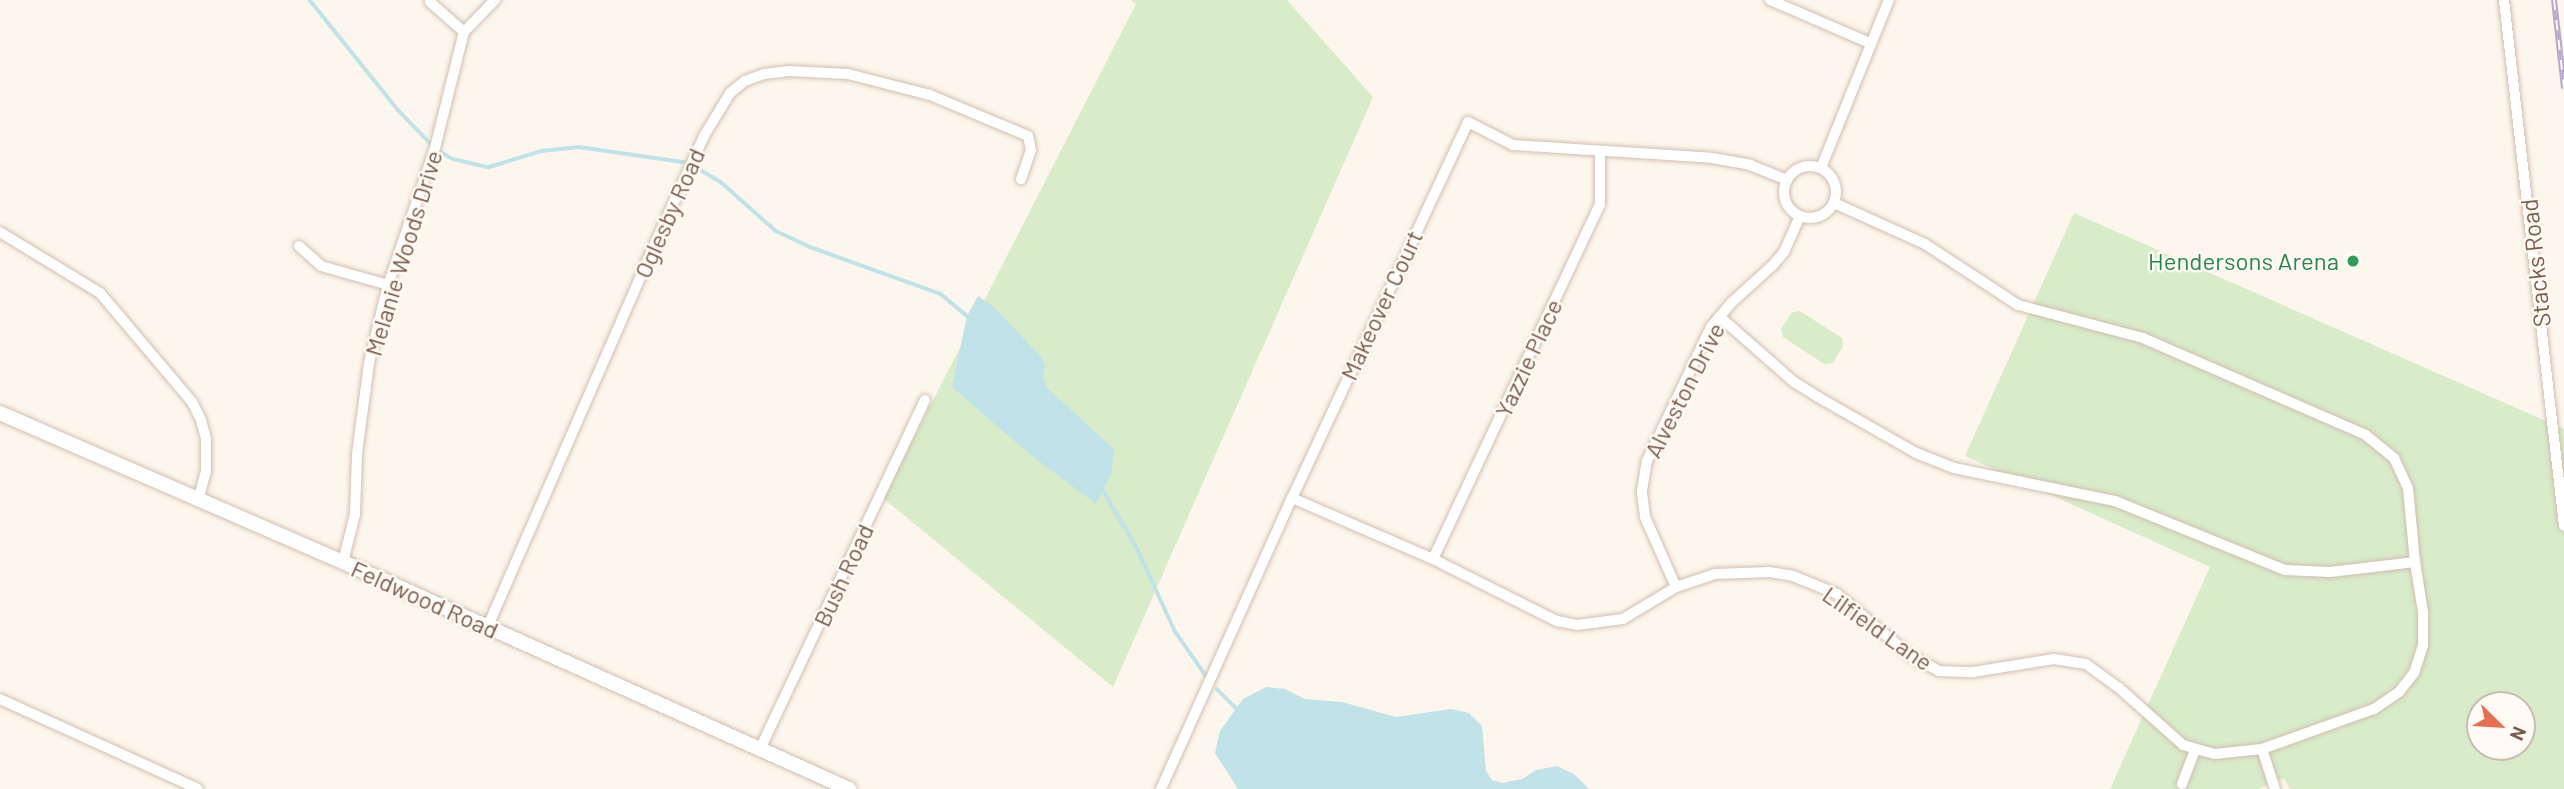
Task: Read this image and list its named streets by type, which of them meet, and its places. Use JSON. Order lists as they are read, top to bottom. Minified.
{"streets":{"street":["Oglesby Road","Melanie Woods Drive","Stacks Road","Makeover Court","Yazzie Place","Alveston Drive","Bush Road","Feldwood Road","Lilfield Lane"]},"crossings":[["Oglesby Road","Feldwood Road"],["Melanie Woods Drive","Feldwood Road"],["Makeover Court","Yazzie Place"],["Makeover Court","Alveston Drive"],["Makeover Court","Lilfield Lane"],["Yazzie Place","Lilfield Lane"],["Alveston Drive","Lilfield Lane"],["Bush Road","Feldwood Road"]],"places":["Hendersons Arena"],"north":"bottom right"}
